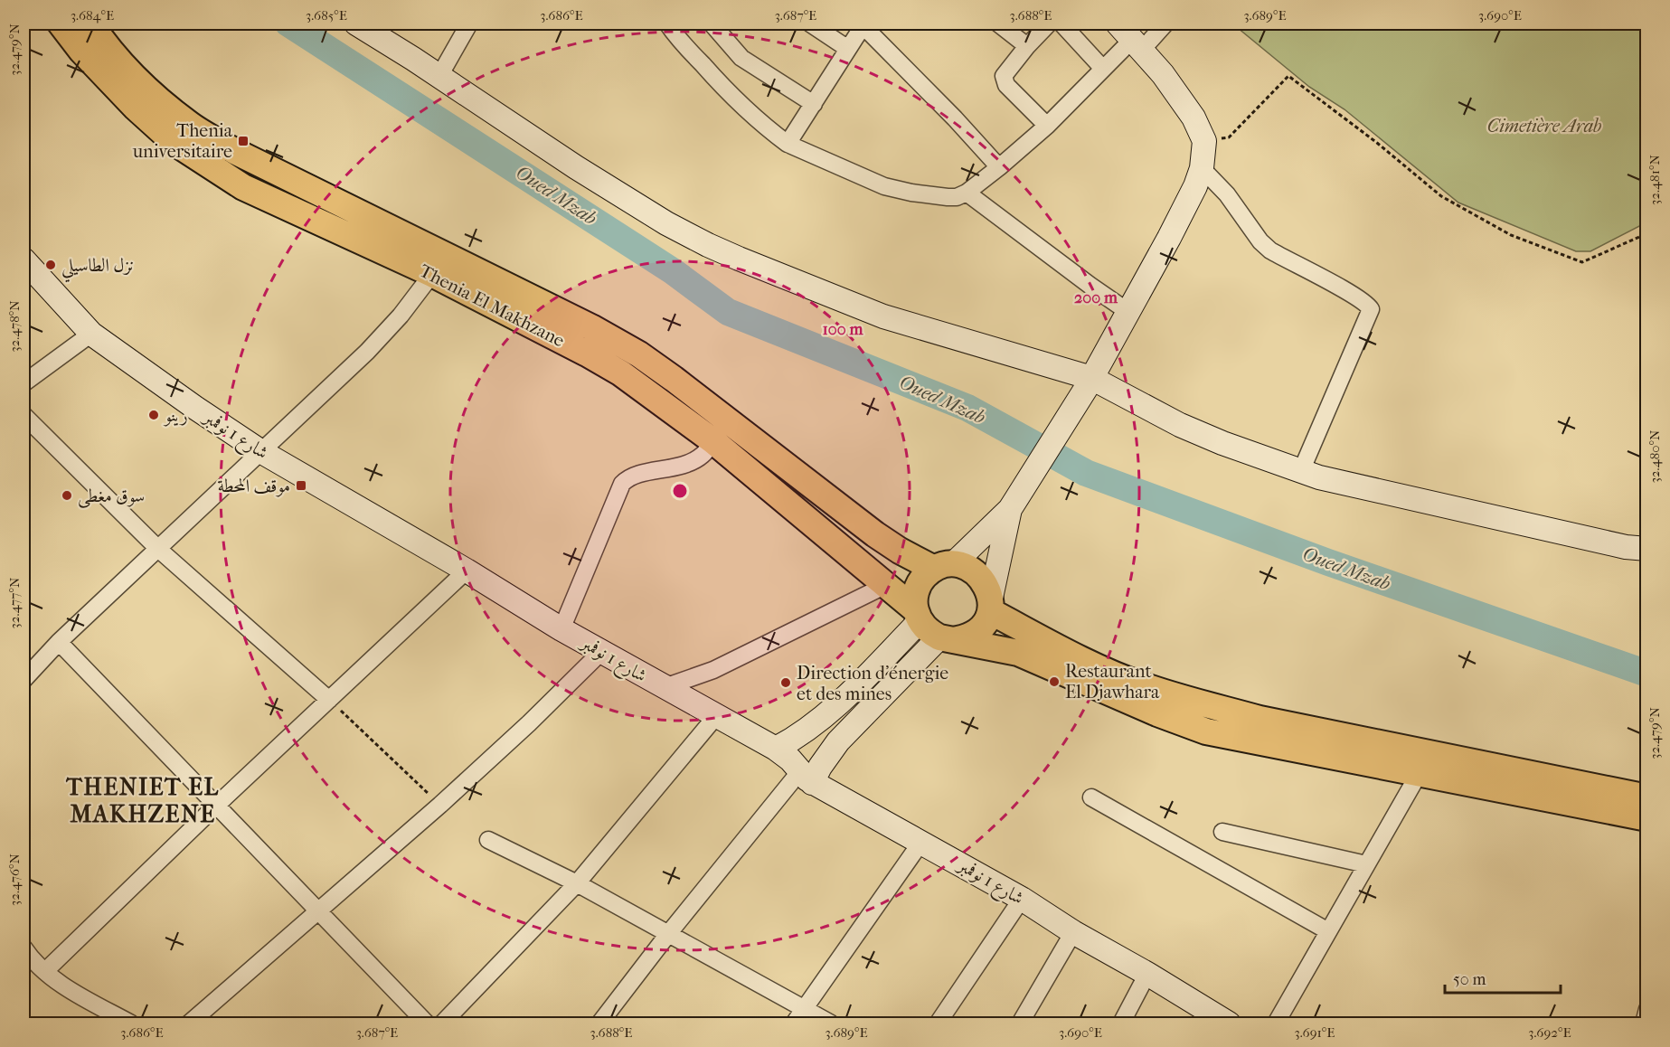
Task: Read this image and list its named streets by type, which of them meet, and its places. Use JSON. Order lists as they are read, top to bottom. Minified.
{"streets":{"main road":["Thenia El Makhzane","شارع 1 نوفمبر"]},"districts":["THENIET EL MAKHZENE"],"water":["Oued Mzab"],"parks":["Cimetière Arab"],"places":{"transit":["Thenia universitaire","موقف المحطة"],"other":["نزل الطاسيلي","رينو","سوق مغطى","Restaurant El Djawhara","Direction d'énergie et des mines"]},"scale_bar":"50 m","coordinates":["3.684°E","3.685°E","3.686°E","3.687°E","3.688°E","3.689°E","3.690°E","32.479°N","32.481°N","32.478°N","32.480°N","32.477°N","32.476°N","3.691°E","3.692°E"],"rings":["200 m","100 m"]}
